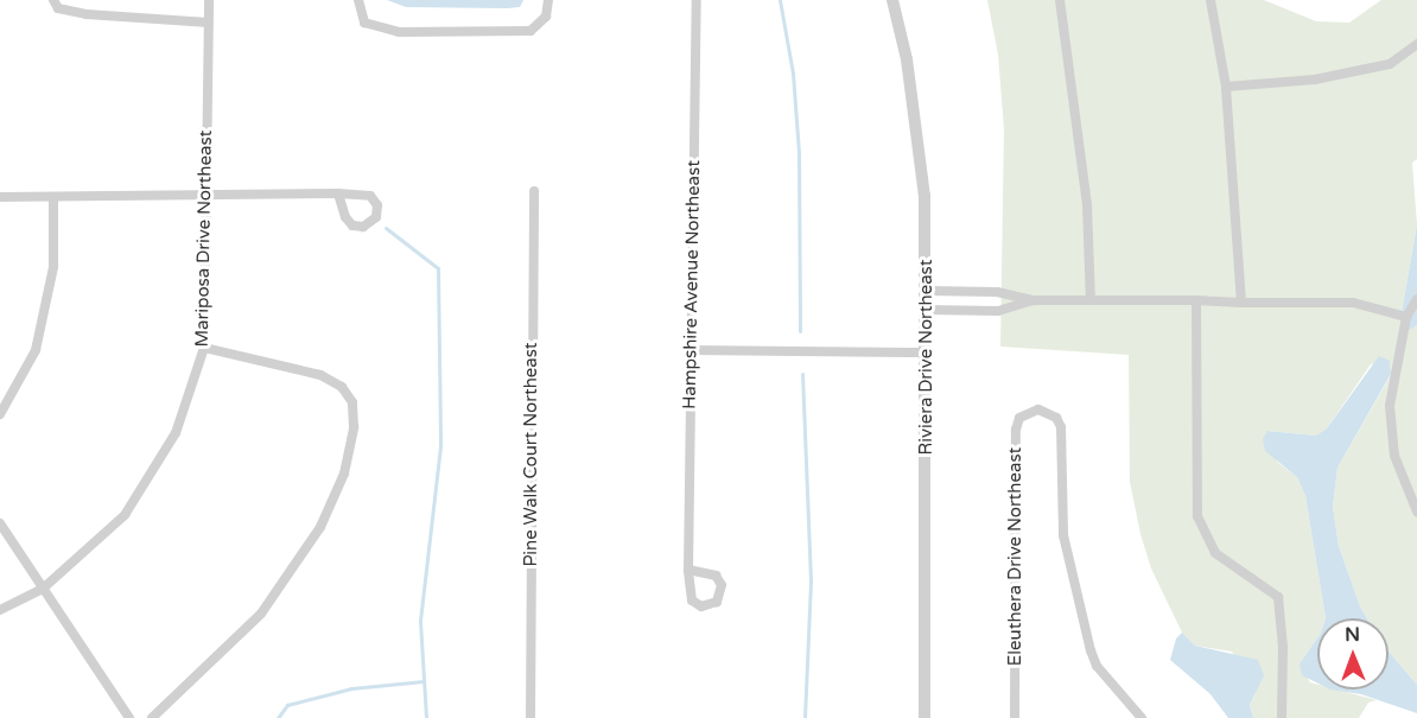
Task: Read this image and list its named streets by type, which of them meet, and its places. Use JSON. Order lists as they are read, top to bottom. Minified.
{"streets":{"street":["Mariposa Drive Northeast","Hampshire Avenue Northeast","Riviera Drive Northeast","Pine Walk Court Northeast","Eleuthera Drive Northeast"]},"north":"top"}
